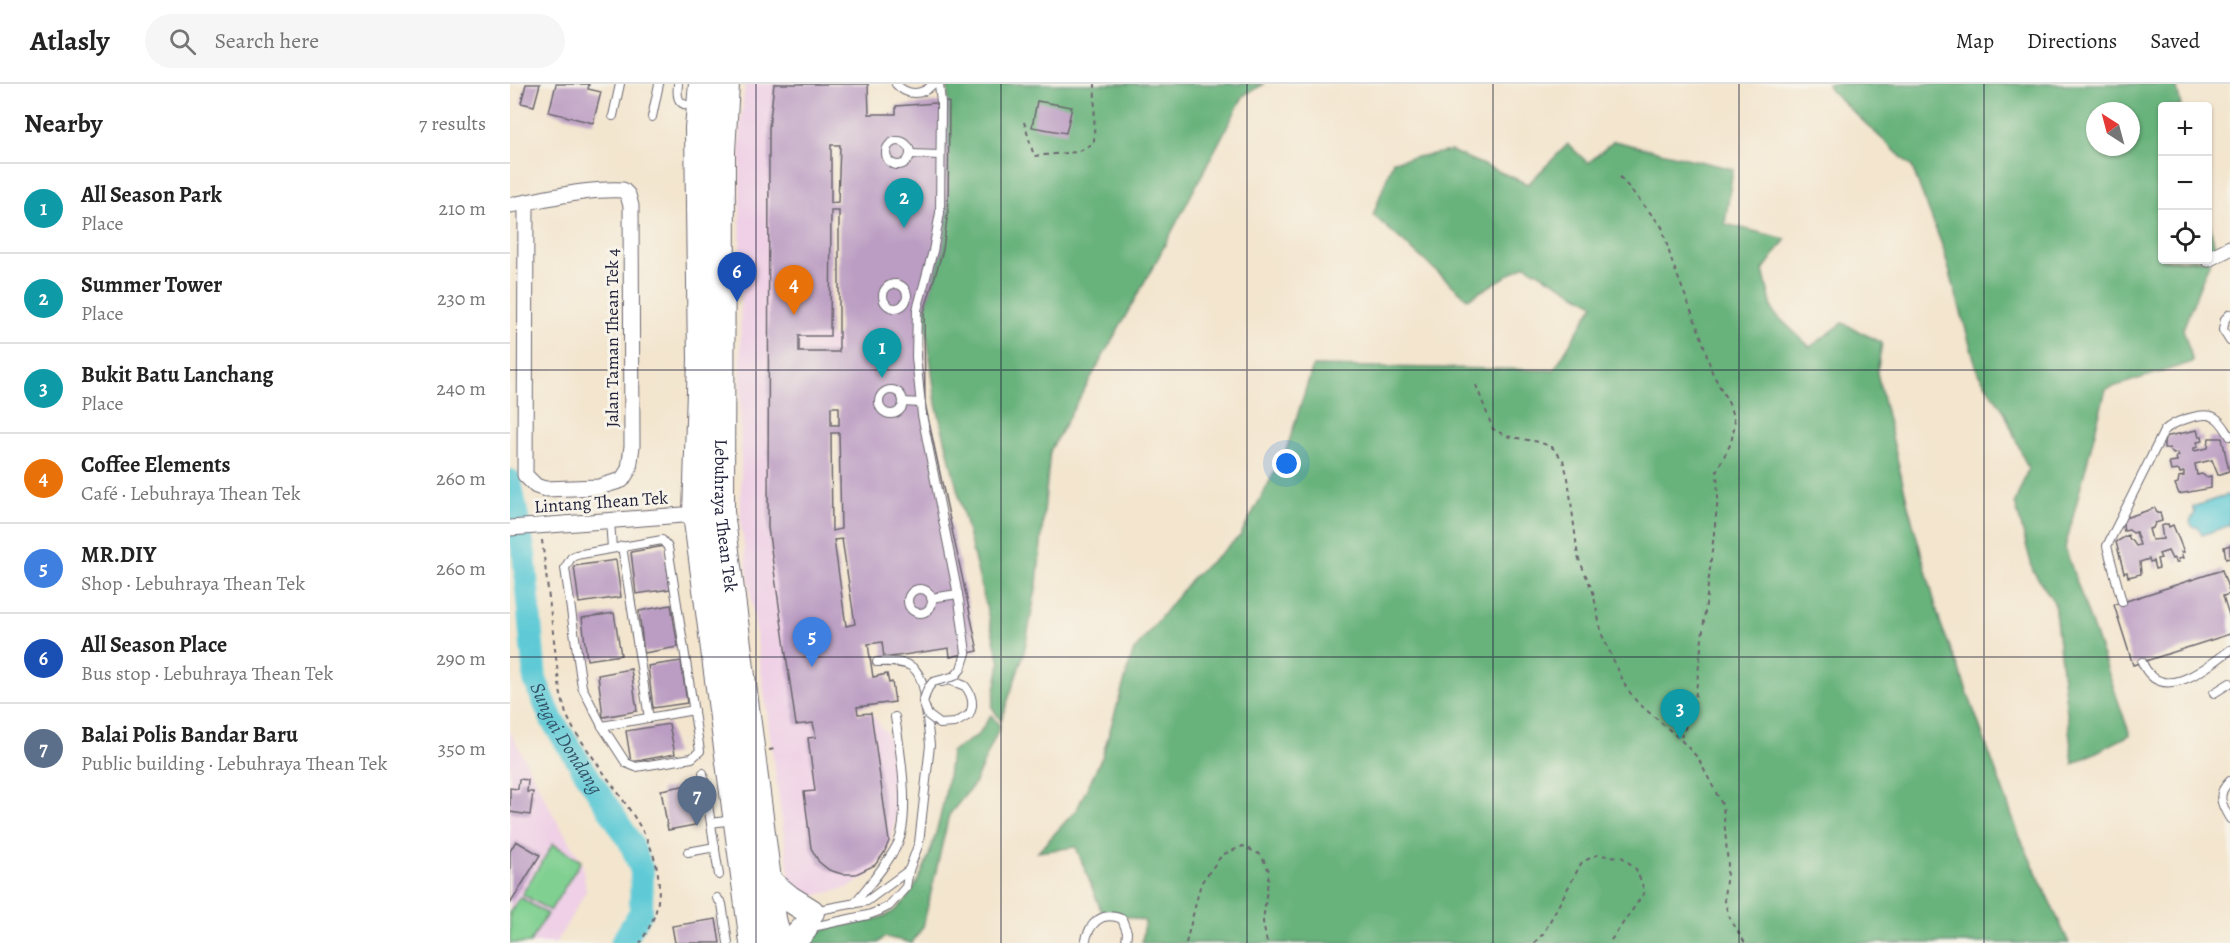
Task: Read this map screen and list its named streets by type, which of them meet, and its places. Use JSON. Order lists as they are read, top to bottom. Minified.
{"streets":{"main road":["Lebuhraya Thean Tek"],"street":["Jalan Taman Thean Tek 4","Lintang Thean Tek"]},"crossings":[["Lintang Thean Tek","Lebuhraya Thean Tek"]],"water":["Sungai Dondang"],"north":"top left","page":{"header":"Atlasly","search":"Search here","nav":["Map","Directions","Saved"],"heading":["Nearby","7 results"],"map_buttons":["+","−"],"list":[{"mark":"1","name":"All Season Park","note":"Place","value":"210 m"},{"mark":"2","name":"Summer Tower","note":"Place","value":"230 m"},{"mark":"3","name":"Bukit Batu Lanchang","note":"Place","value":"240 m"},{"mark":"4","name":"Coffee Elements","note":"Café · Lebuhraya Thean Tek","value":"260 m"},{"mark":"5","name":"MR.DIY","note":"Shop · Lebuhraya Thean Tek","value":"260 m"},{"mark":"6","name":"All Season Place","note":"Bus stop · Lebuhraya Thean Tek","value":"290 m"},{"mark":"7","name":"Balai Polis Bandar Baru","note":"Public building · Lebuhraya Thean Tek","value":"350 m"}],"pins":["2","6","4","1","5","3","7"]}}
